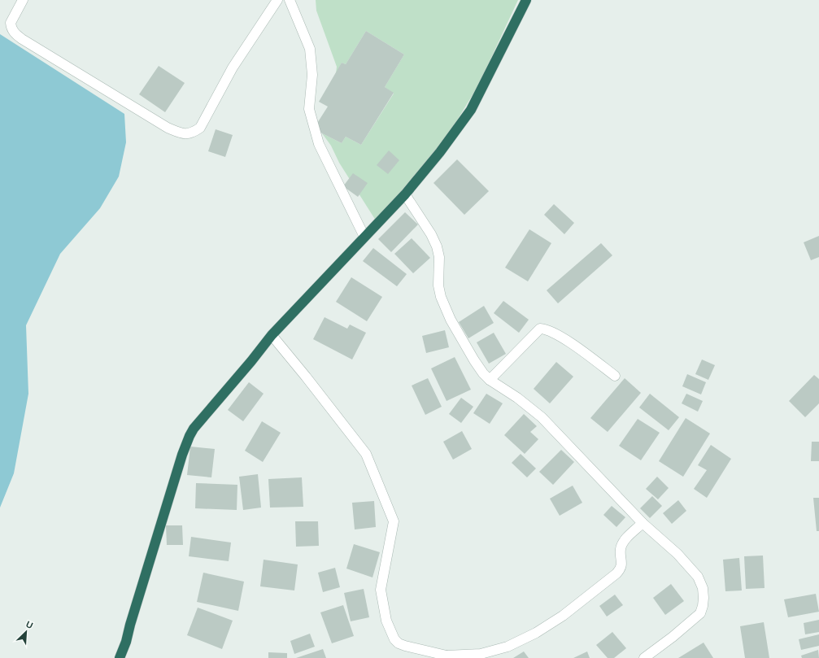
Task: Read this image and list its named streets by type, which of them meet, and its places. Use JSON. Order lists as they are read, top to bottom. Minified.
{"north":"top right"}
